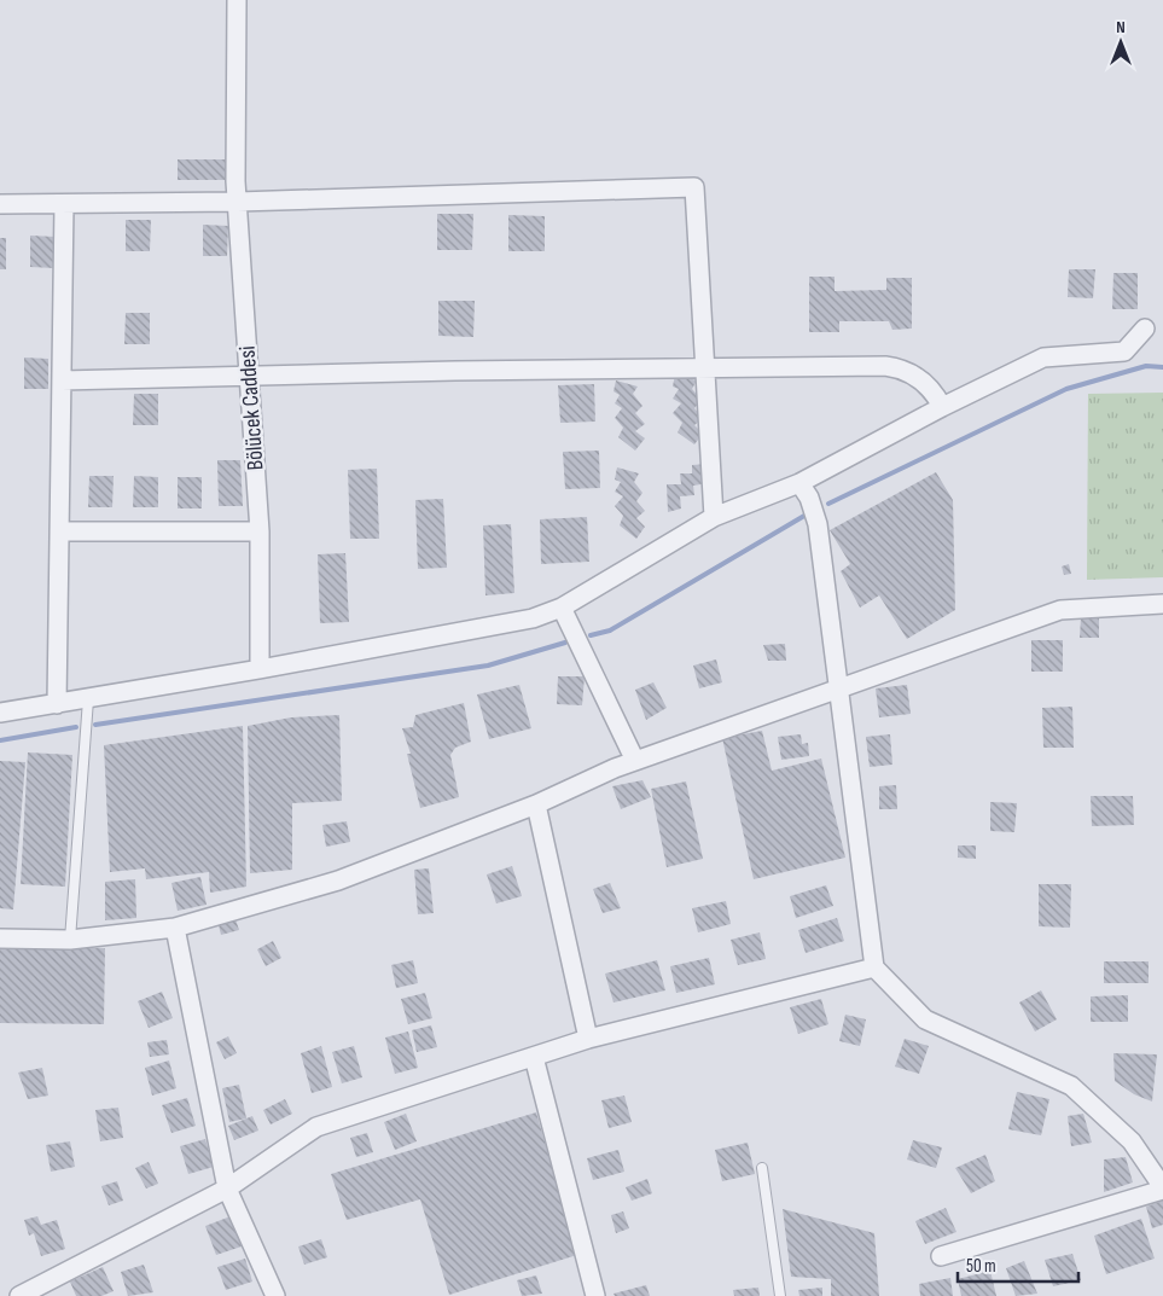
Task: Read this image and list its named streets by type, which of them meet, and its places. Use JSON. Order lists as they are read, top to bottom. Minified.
{"streets":{"street":["Bölücek Caddesi"]},"scale_bar":"50 m","north":"top"}
